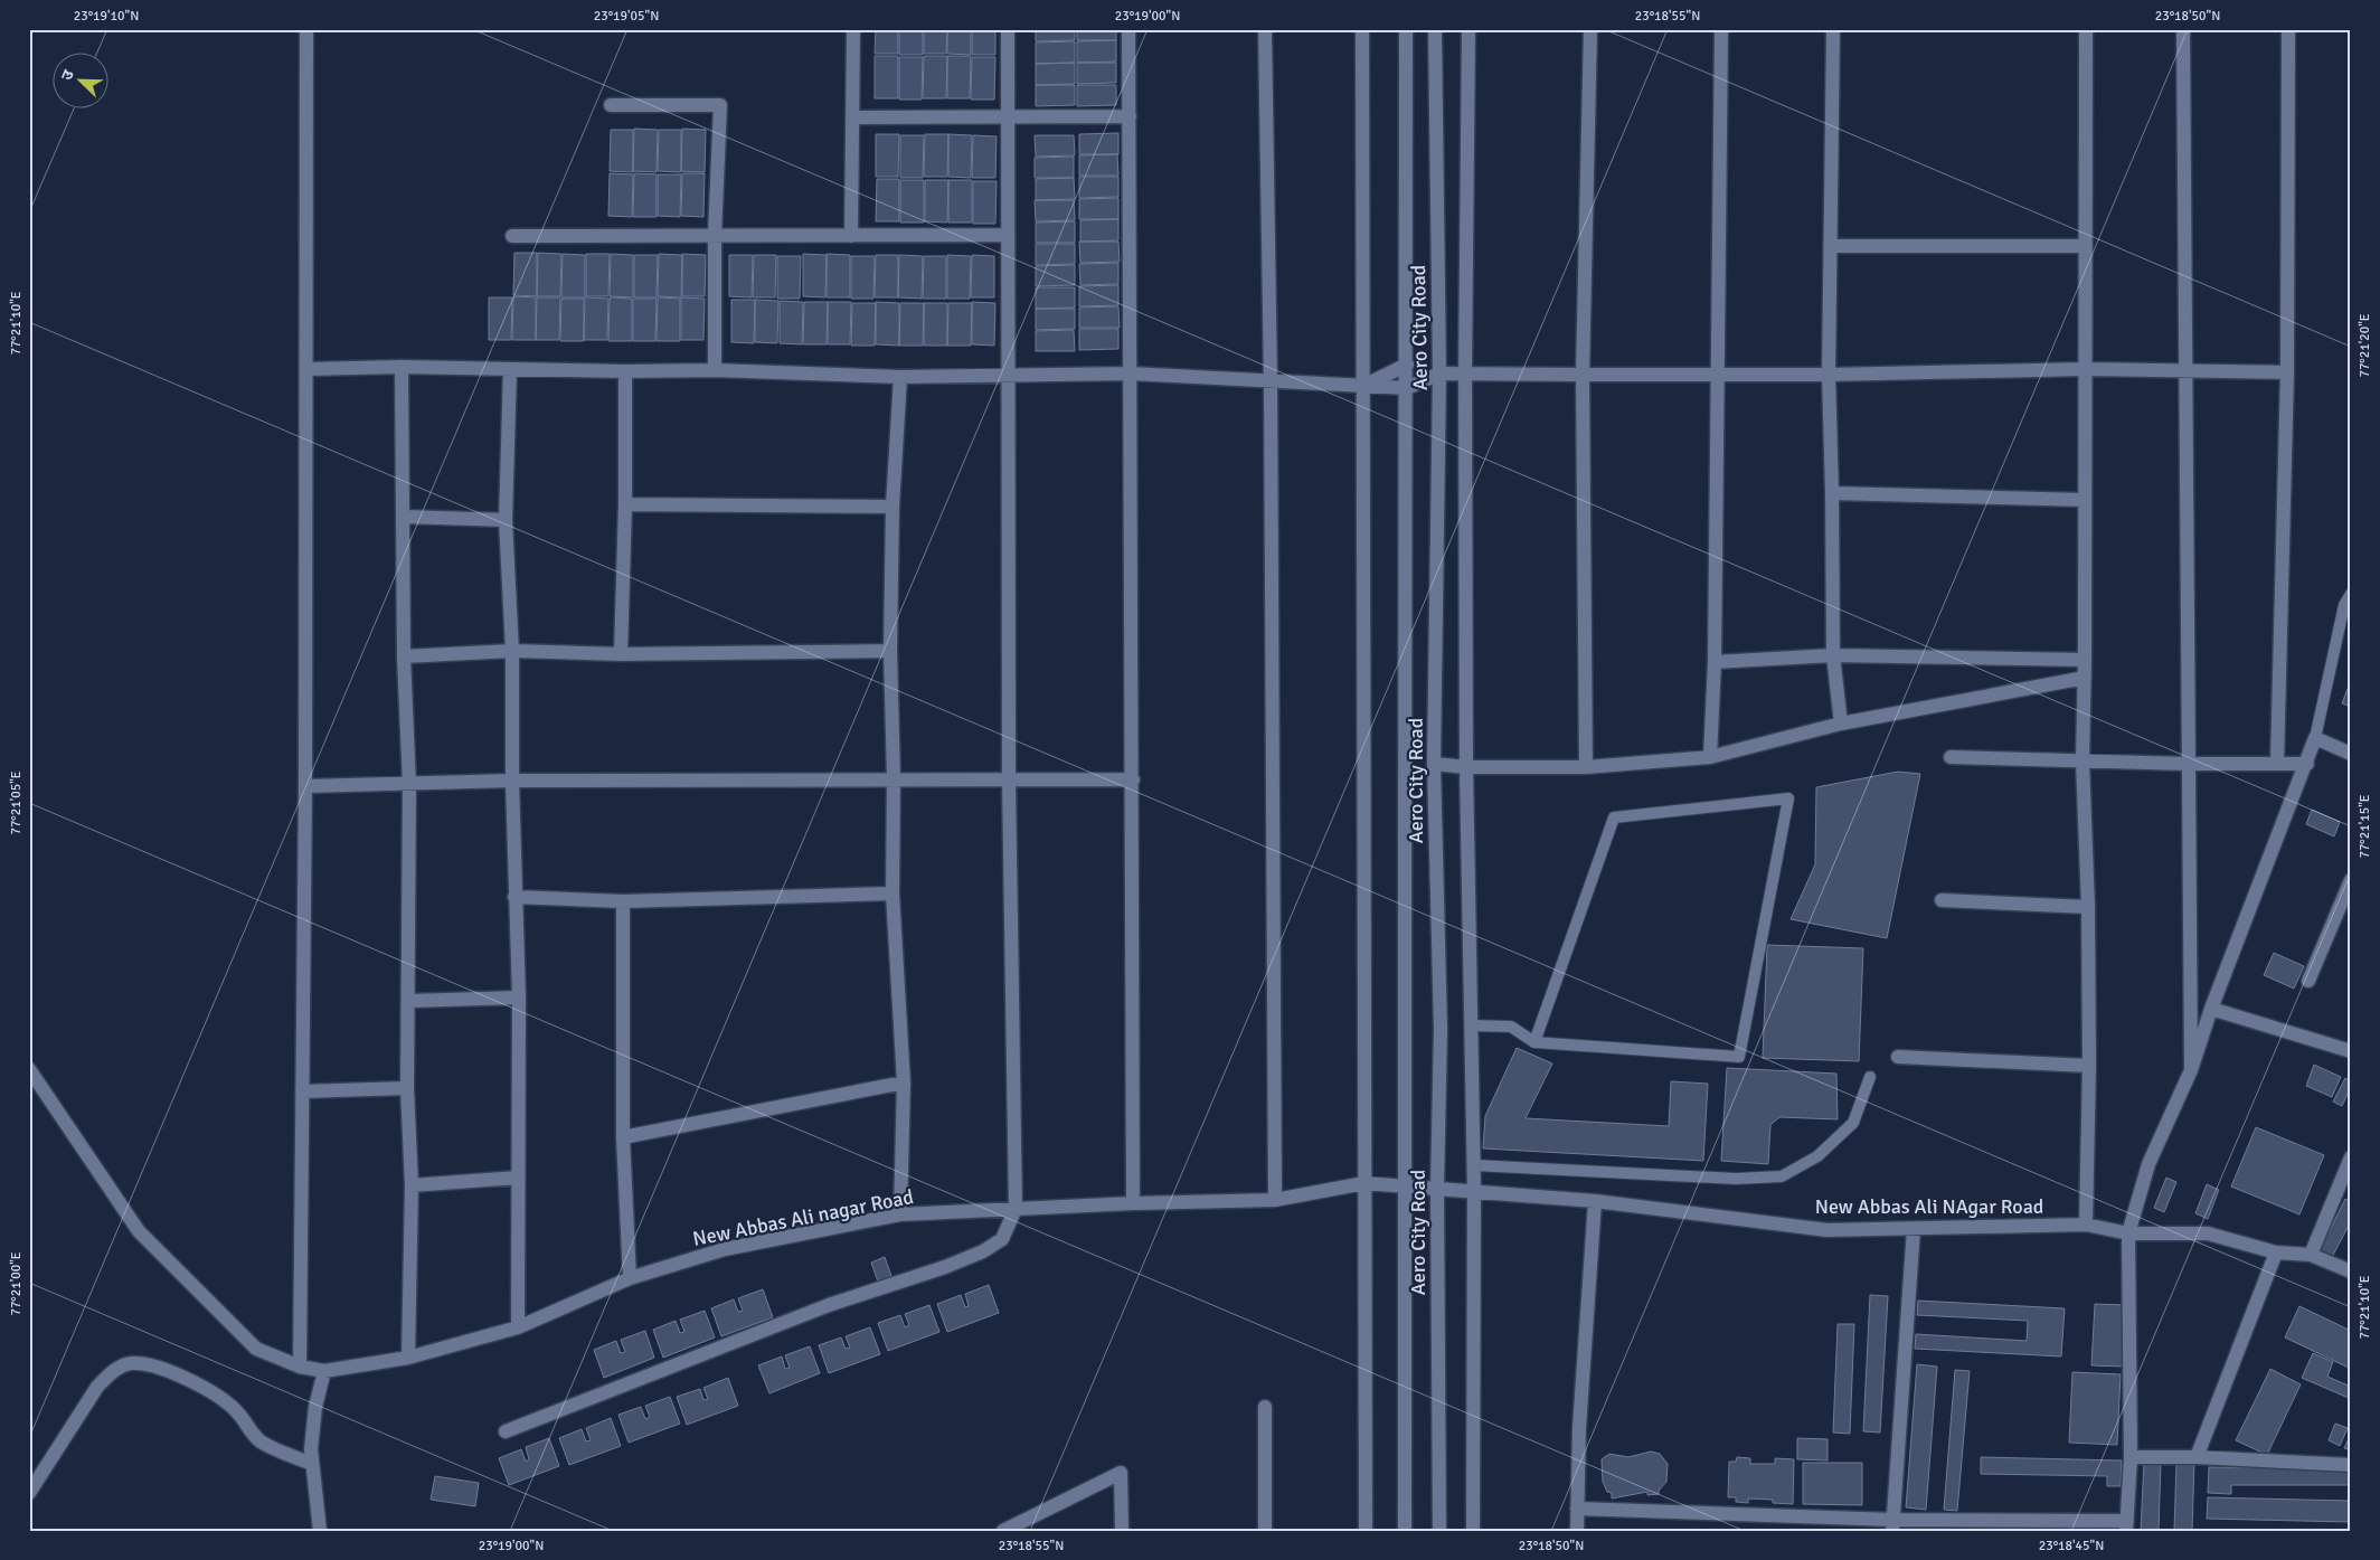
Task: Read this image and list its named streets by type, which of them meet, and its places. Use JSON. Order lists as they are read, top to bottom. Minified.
{"streets":{"street":["Aero City Road","New Abbas Ali NAgar Road","New Abbas Ali nagar Road"]},"crossings":[["Aero City Road","New Abbas Ali NAgar Road"],["Aero City Road","New Abbas Ali nagar Road"],["New Abbas Ali NAgar Road","New Abbas Ali nagar Road"]],"north":"top left","coordinates":["23°19'10\"N","23°19'05\"N","23°19'00\"N","23°18'55\"N","23°18'50\"N","77°21'10\"E","77°21'20\"E","77°21'05\"E","77°21'15\"E","77°21'00\"E","23°18'45\"N"]}
